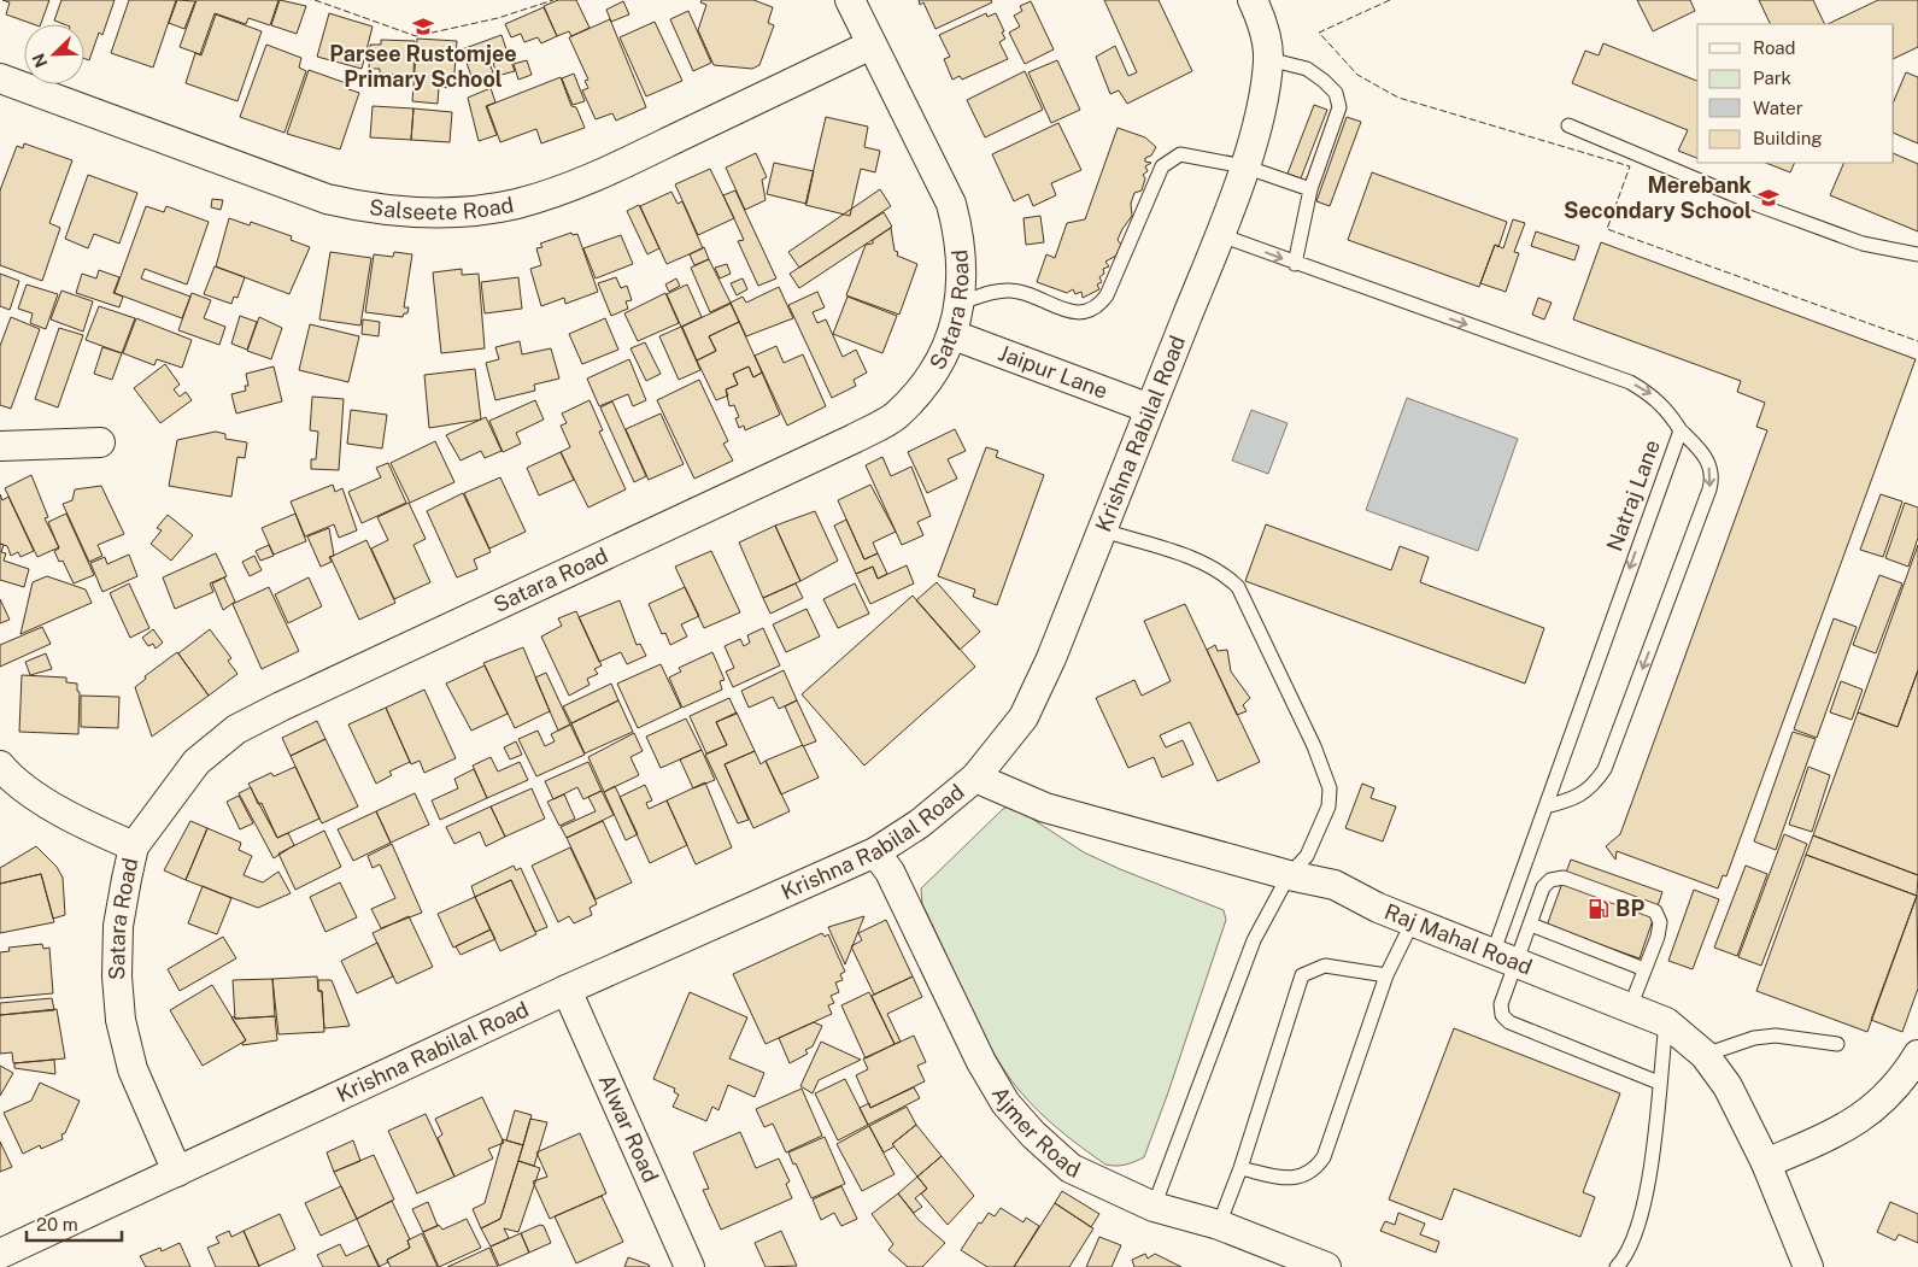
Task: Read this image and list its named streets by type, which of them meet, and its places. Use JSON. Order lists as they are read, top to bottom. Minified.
{"streets":{"street":["Salseete Road","Satara Road","Jaipur Lane","Krishna Rabilal Road","Raj Mahal Road","Ajmer Road","Alwar Road"],"lane":["Natraj Lane"]},"crossings":[["Salseete Road","Satara Road"],["Satara Road","Jaipur Lane"],["Satara Road","Krishna Rabilal Road"],["Jaipur Lane","Krishna Rabilal Road"],["Krishna Rabilal Road","Natraj Lane"],["Krishna Rabilal Road","Raj Mahal Road"],["Krishna Rabilal Road","Ajmer Road"],["Krishna Rabilal Road","Alwar Road"],["Natraj Lane","Raj Mahal Road"]],"places":{"school or university":["Parsee Rustomjee Primary School","Merebank Secondary School"],"fuel station":["BP"]},"legend":["Road","Park","Water","Building"],"scale_bar":"20 m","north":"bottom left"}
